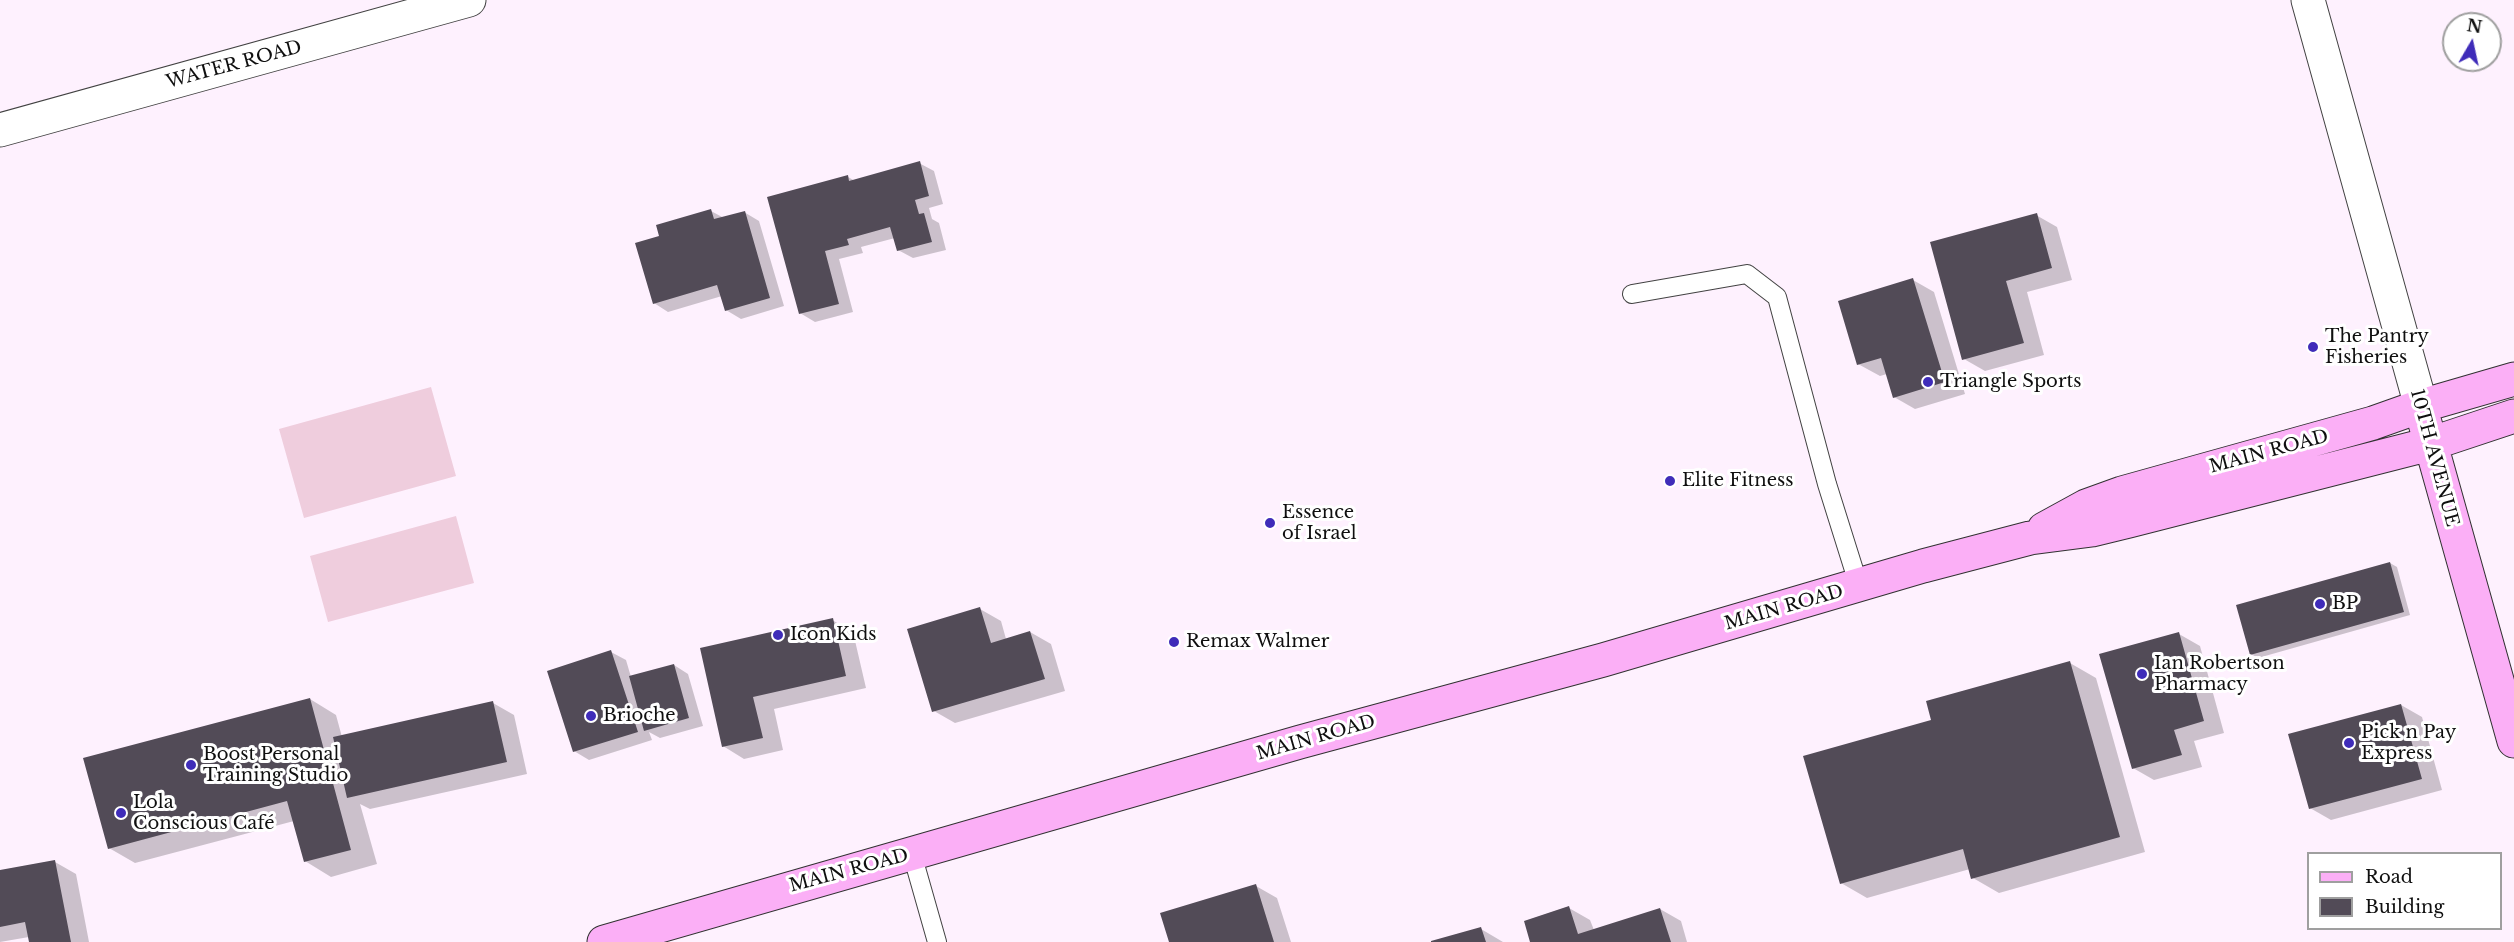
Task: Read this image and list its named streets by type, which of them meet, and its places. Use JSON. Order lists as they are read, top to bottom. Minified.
{"streets":{"main road":["MAIN ROAD","10TH AVENUE"],"street":["WATER ROAD"]},"crossings":[["MAIN ROAD","10TH AVENUE"]],"places":["The Pantry Fisheries","Triangle Sports","Elite Fitness","Essence of Israel","BP","Icon Kids","Remax Walmer","Ian Robertson Pharmacy","Brioche","Pick n Pay Express","Boost Personal Training Studio","Lola Conscious Café"],"legend":["Road","Building"],"north":"top"}
